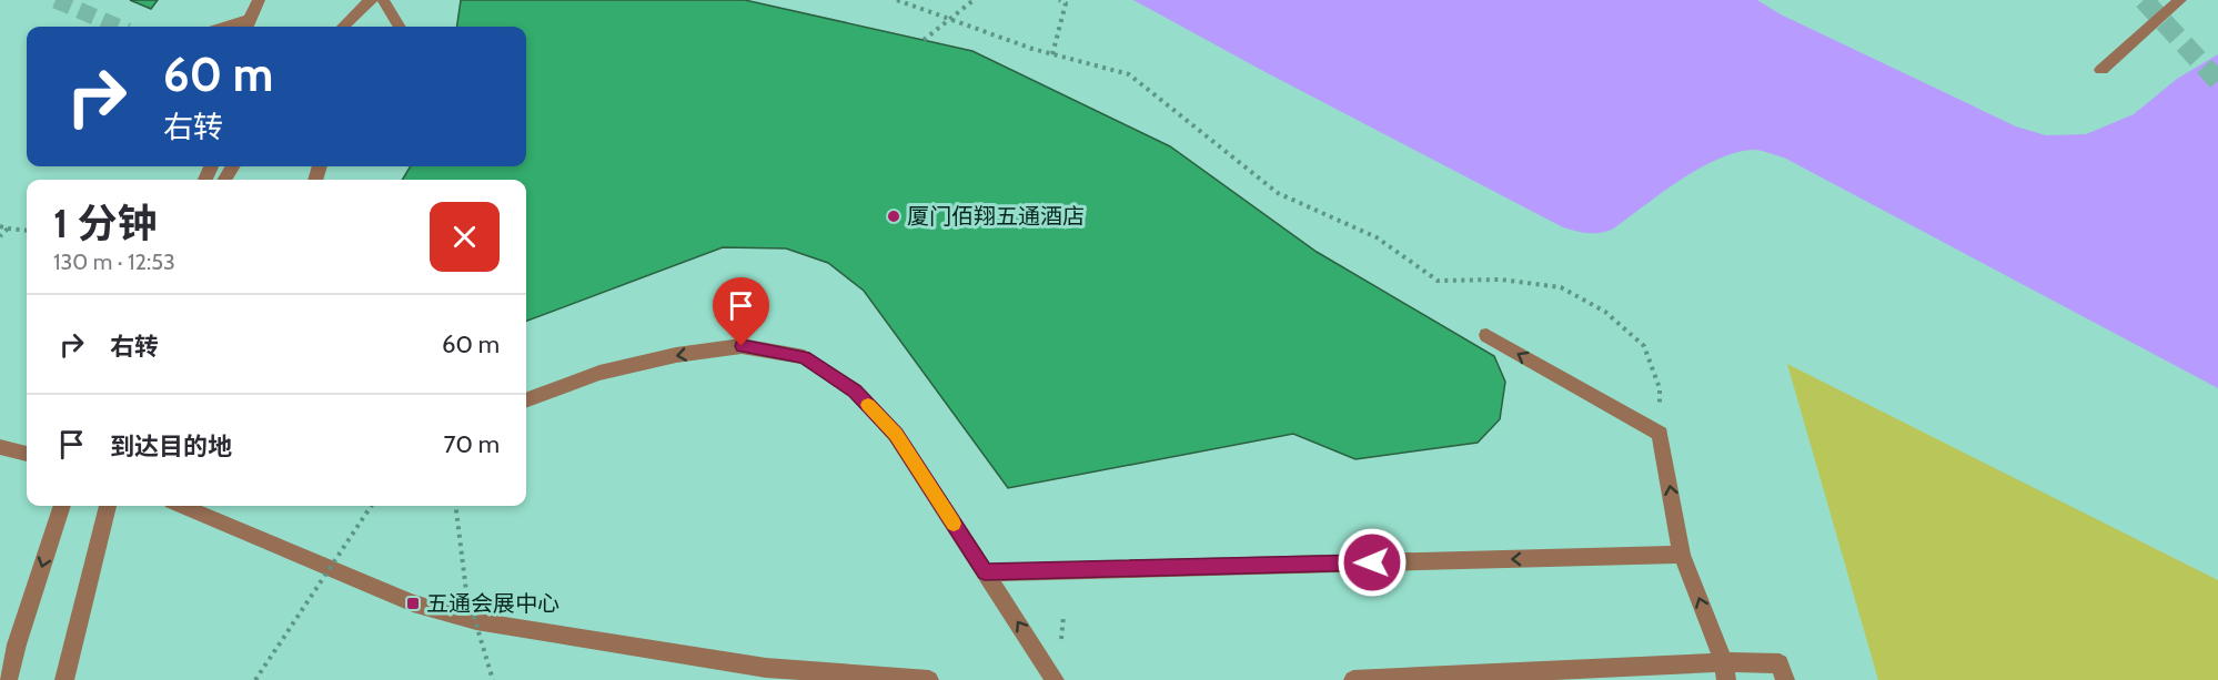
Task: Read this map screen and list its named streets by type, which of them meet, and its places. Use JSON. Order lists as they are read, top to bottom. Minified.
{"places":{"other":["厦门佰翔五通酒店"],"transit":["五通会展中心"]},"page":{"turn":["60 m","右转"],"heading":["1 分钟","130 m · 12:53"],"list":[{"name":"右转","value":"60 m"},{"name":"到达目的地","value":"70 m"}]}}
